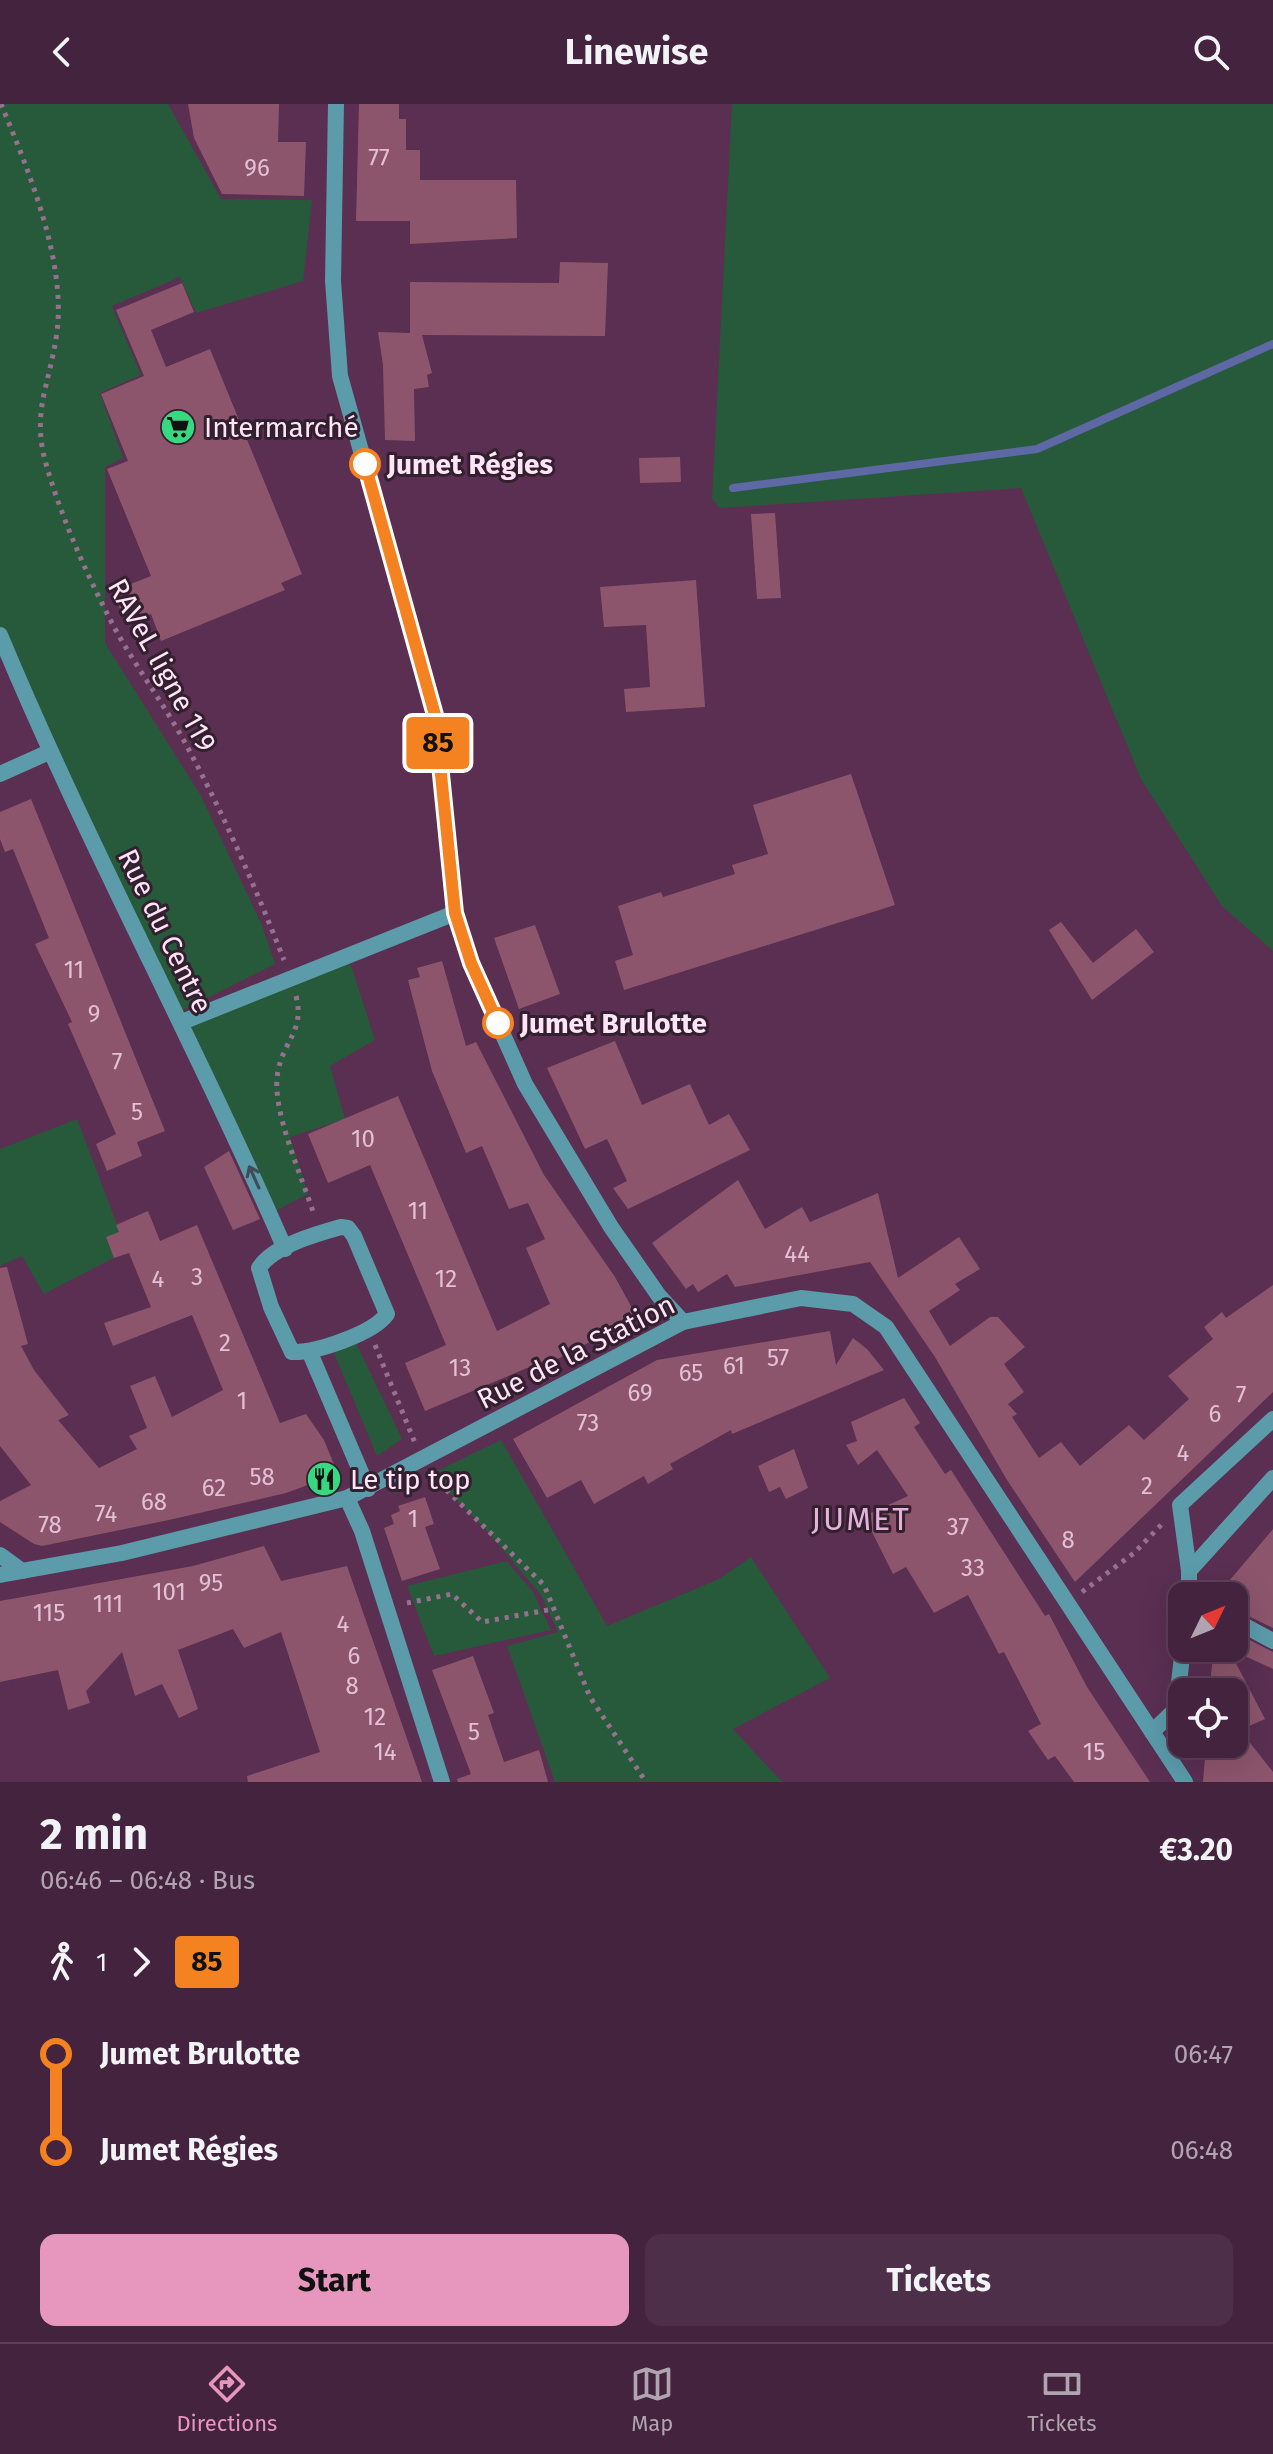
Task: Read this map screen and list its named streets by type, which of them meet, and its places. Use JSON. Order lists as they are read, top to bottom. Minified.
{"streets":{"street":["Rue du Centre","Rue de la Station"],"path":["RAVeL ligne 119"]},"crossings":[["RAVeL ligne 119","Rue du Centre"]],"one_way":["Rue du Centre"],"districts":["JUMET"],"places":{"supermarket":["Intermarché"],"other":["Jumet Régies","Jumet Brulotte"],"restaurant":["Le tip top"]},"lines":["bus line 85"],"house_numbers":["77","96","11","9","7","5","10","11","44","3","4","12","2","57","61","13","65","69","7","1","6","73","4","58","2","62","68","74","1","78","37","8","33","95","101","111","115","4","6","8","12","5","14","15"],"north":"top right","page":{"header":"Linewise","on_map":"85","heading":["2 min","06:46 – 06:48 · Bus","€3.20"],"legs":["1","85"],"list":[{"name":"Jumet Brulotte","value":"06:47"},{"name":"Jumet Régies","value":"06:48"}],"buttons":["Start","Tickets"],"tabs":["Directions","Map","Tickets"]}}
